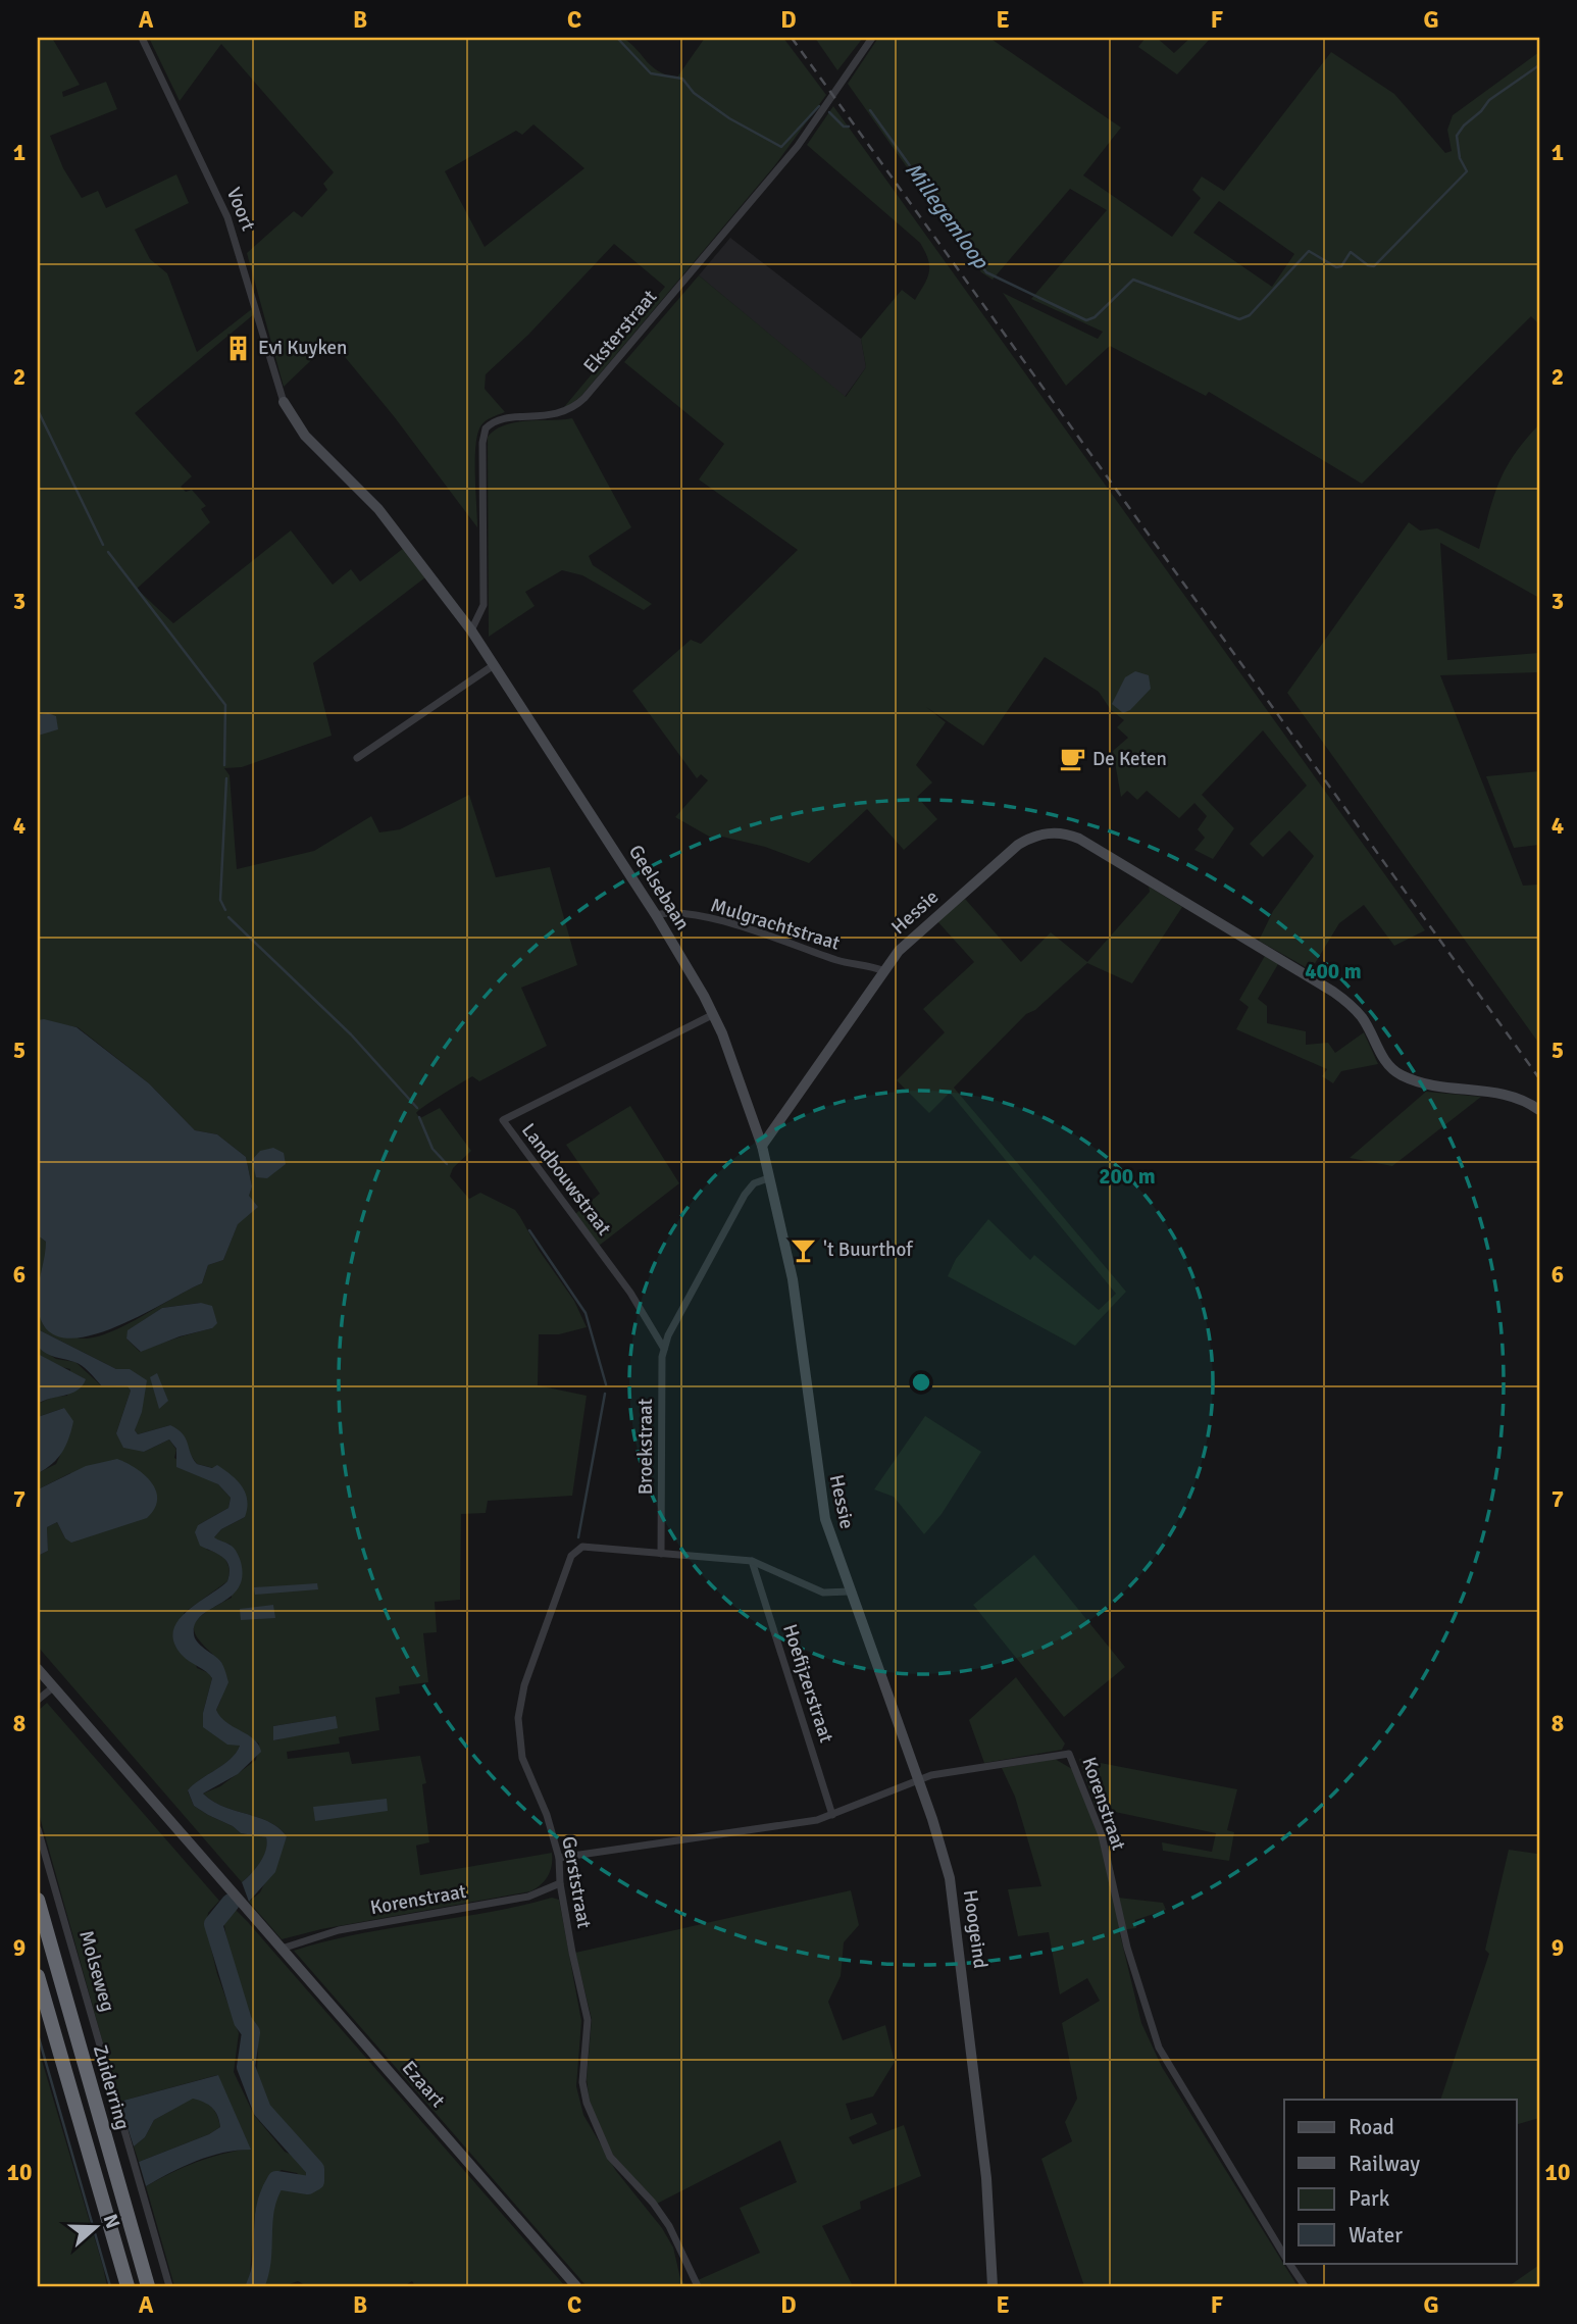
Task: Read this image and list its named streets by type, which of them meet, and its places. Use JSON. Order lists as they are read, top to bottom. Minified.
{"streets":{"highway":["Zuiderring"],"street":["Voort","Eksterstraat","Geelsebaan","Hessie","Mulgrachtstraat","Landbouwstraat","Broekstraat","Hoefijzerstraat","Korenstraat","Gerststraat","Hoogeind","Molseweg","Ezaart"]},"crossings":[["Voort","Geelsebaan"],["Eksterstraat","Geelsebaan"],["Geelsebaan","Hessie"],["Geelsebaan","Mulgrachtstraat"],["Geelsebaan","Landbouwstraat"],["Hessie","Mulgrachtstraat"],["Hessie","Broekstraat"],["Hessie","Hoogeind"],["Landbouwstraat","Broekstraat"],["Broekstraat","Gerststraat"],["Hoefijzerstraat","Korenstraat"],["Korenstraat","Gerststraat"],["Korenstraat","Hoogeind"],["Korenstraat","Ezaart"]],"water":["Millegemloop"],"places":{"building":["Evi Kuyken"],"cafe":["De Keten"],"bar":["'t Buurthof"]},"legend":["Road","Railway","Park","Water"],"north":"right","grid":{"columns":["A","B","C","D","E","F","G"],"rows":["1","2","3","4","5","6","7","8","9","10"]},"rings":["400 m","200 m"]}
